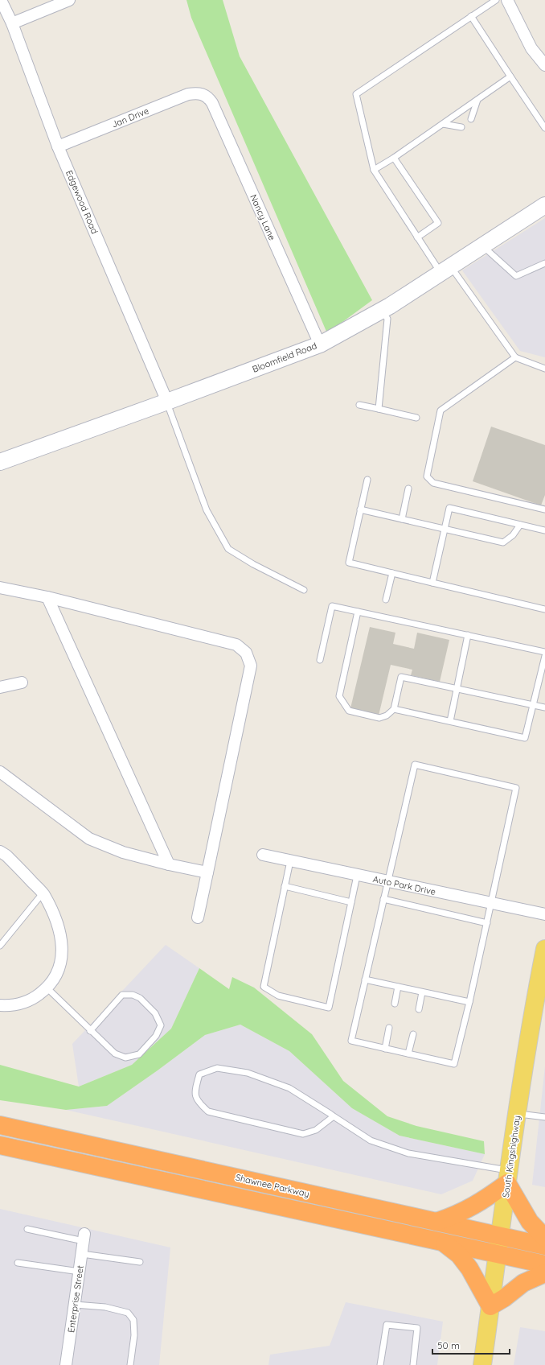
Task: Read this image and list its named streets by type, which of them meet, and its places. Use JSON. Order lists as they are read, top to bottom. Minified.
{"streets":{"highway":["Shawnee Parkway"],"main road":["South Kingshighway"],"street":["Jan Drive","Edgewood Road","Nancy Lane","Bloomfield Road","Auto Park Drive","Enterprise Street"]},"crossings":[["Jan Drive","Edgewood Road"],["Jan Drive","Nancy Lane"],["Edgewood Road","Bloomfield Road"],["Nancy Lane","Bloomfield Road"],["South Kingshighway","Shawnee Parkway"]],"scale_bar":"50 m"}
